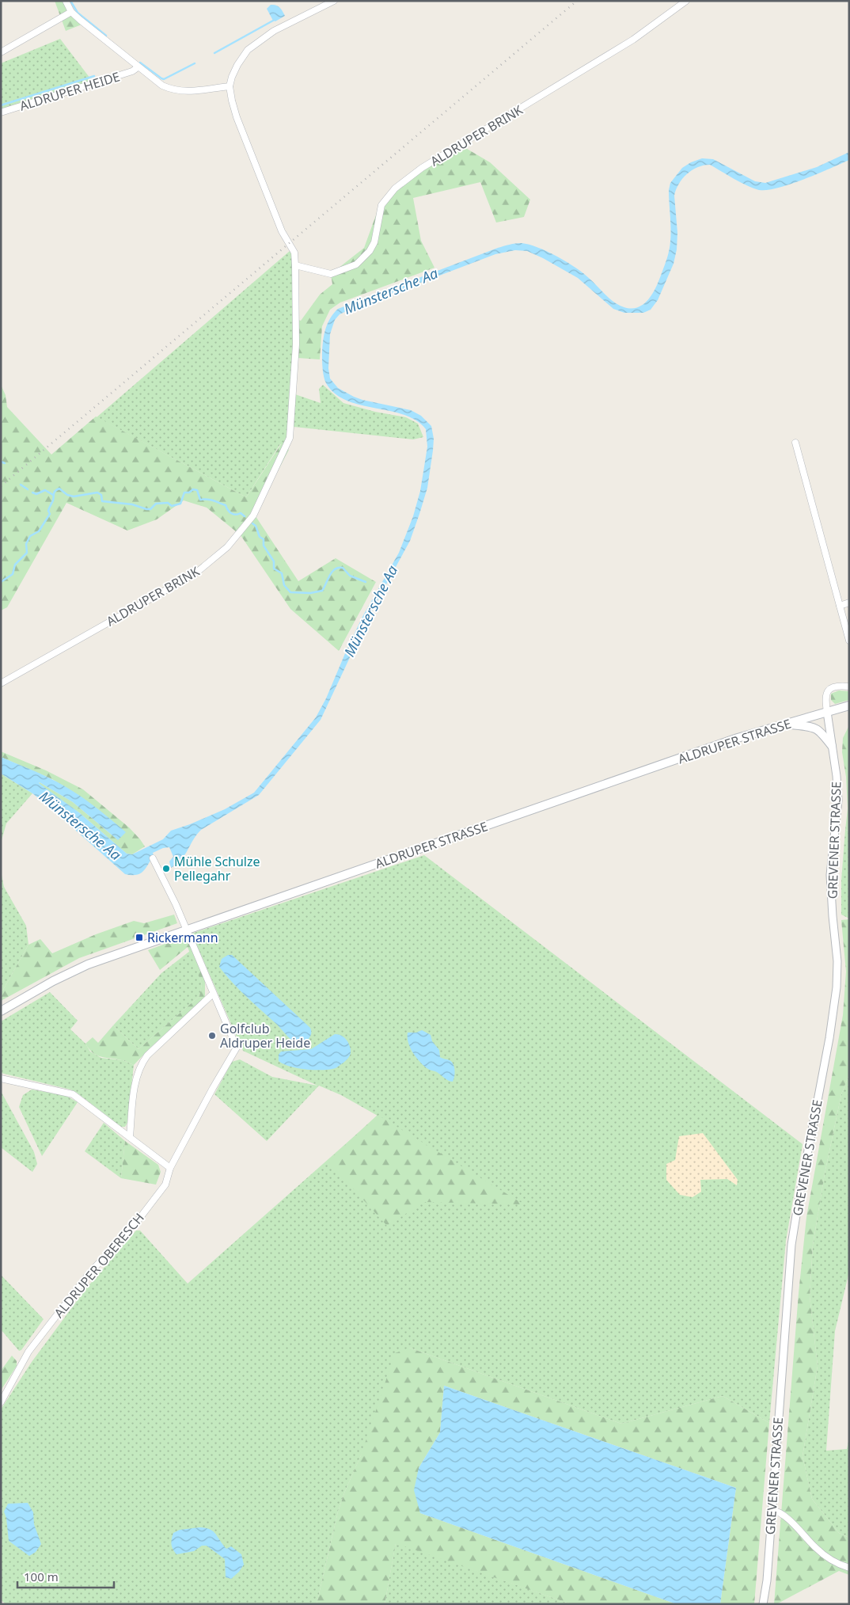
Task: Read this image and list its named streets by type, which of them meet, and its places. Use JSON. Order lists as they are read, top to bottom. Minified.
{"streets":{"main road":["ALDRUPER STRASSE"],"street":["ALDRUPER HEIDE","ALDRUPER BRINK","GREVENER STRASSE","ALDRUPER OBERESCH"]},"crossings":[["ALDRUPER HEIDE","ALDRUPER BRINK"],["ALDRUPER STRASSE","GREVENER STRASSE"],["ALDRUPER STRASSE","ALDRUPER OBERESCH"]],"water":["Münstersche Aa"],"places":{"other":["Mühle Schulze Pellegahr","Golfclub Aldruper Heide"],"transit":["Rickermann"]},"scale_bar":"100 m"}
